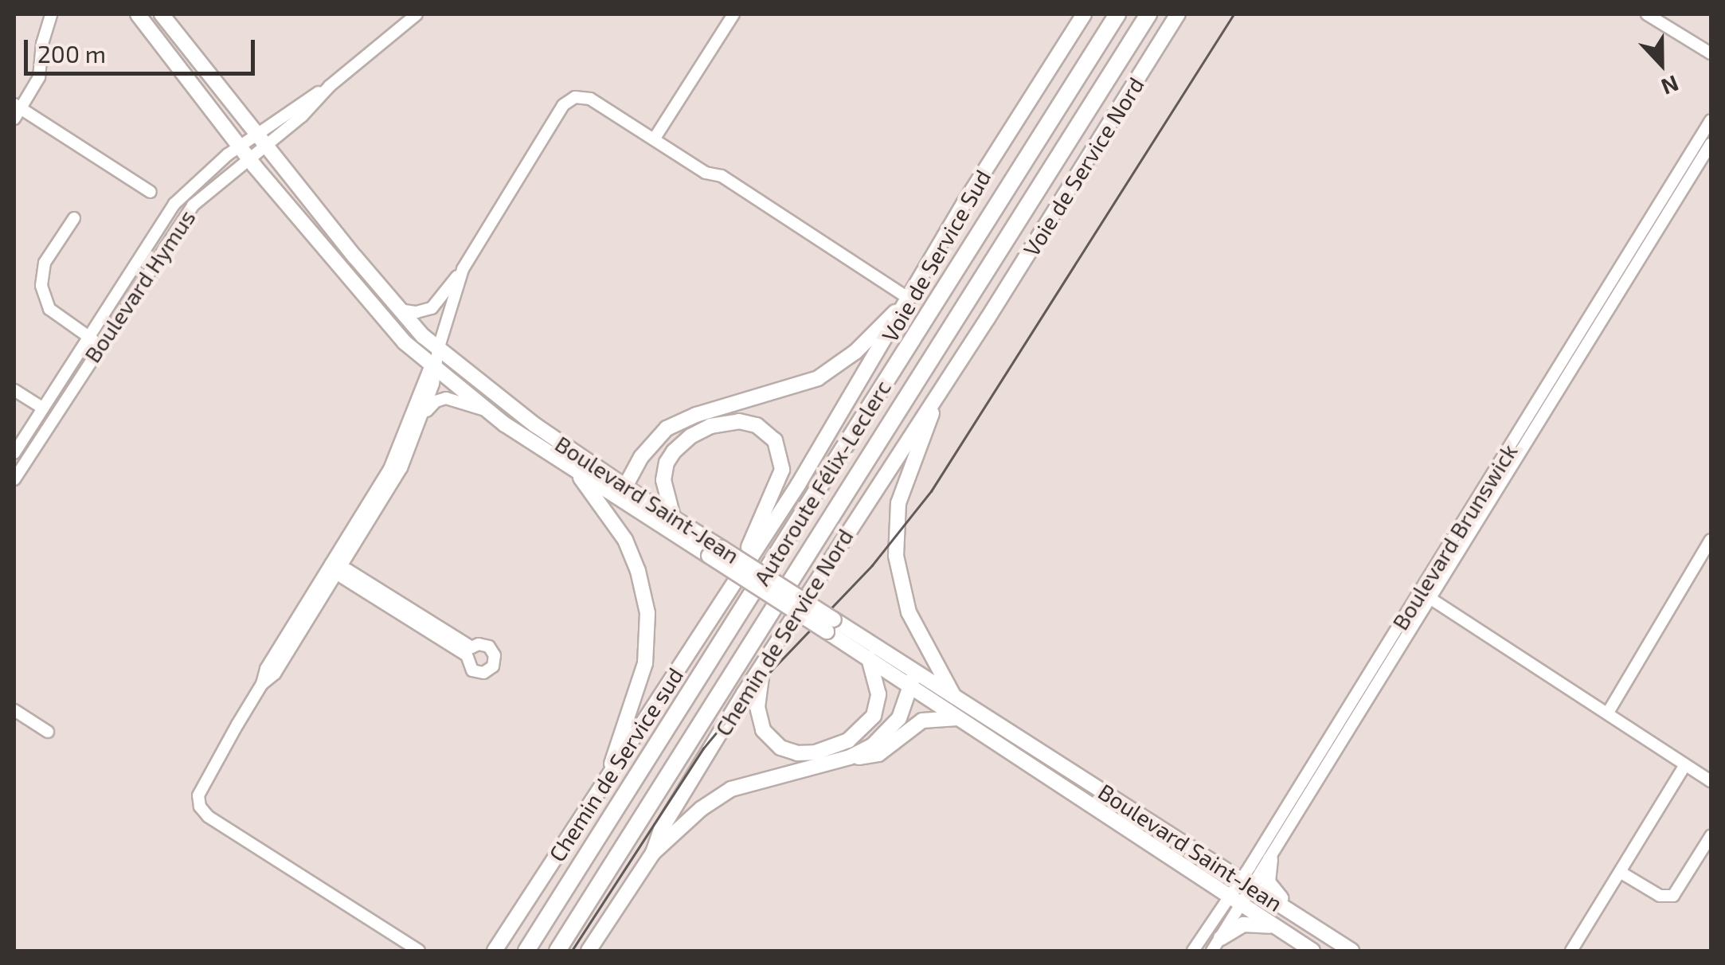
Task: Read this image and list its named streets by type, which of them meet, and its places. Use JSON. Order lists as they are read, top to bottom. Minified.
{"streets":{"highway":["Autoroute Félix-Leclerc"],"main road":["Voie de Service Nord","Voie de Service Sud","Boulevard Saint-Jean","Chemin de Service Nord","Chemin de Service sud"],"street":["Boulevard Hymus","Boulevard Brunswick"]},"crossings":[["Voie de Service Nord","Chemin de Service Nord"],["Voie de Service Sud","Chemin de Service sud"],["Boulevard Hymus","Boulevard Saint-Jean"],["Boulevard Saint-Jean","Boulevard Brunswick"]],"scale_bar":"200 m","north":"bottom"}
